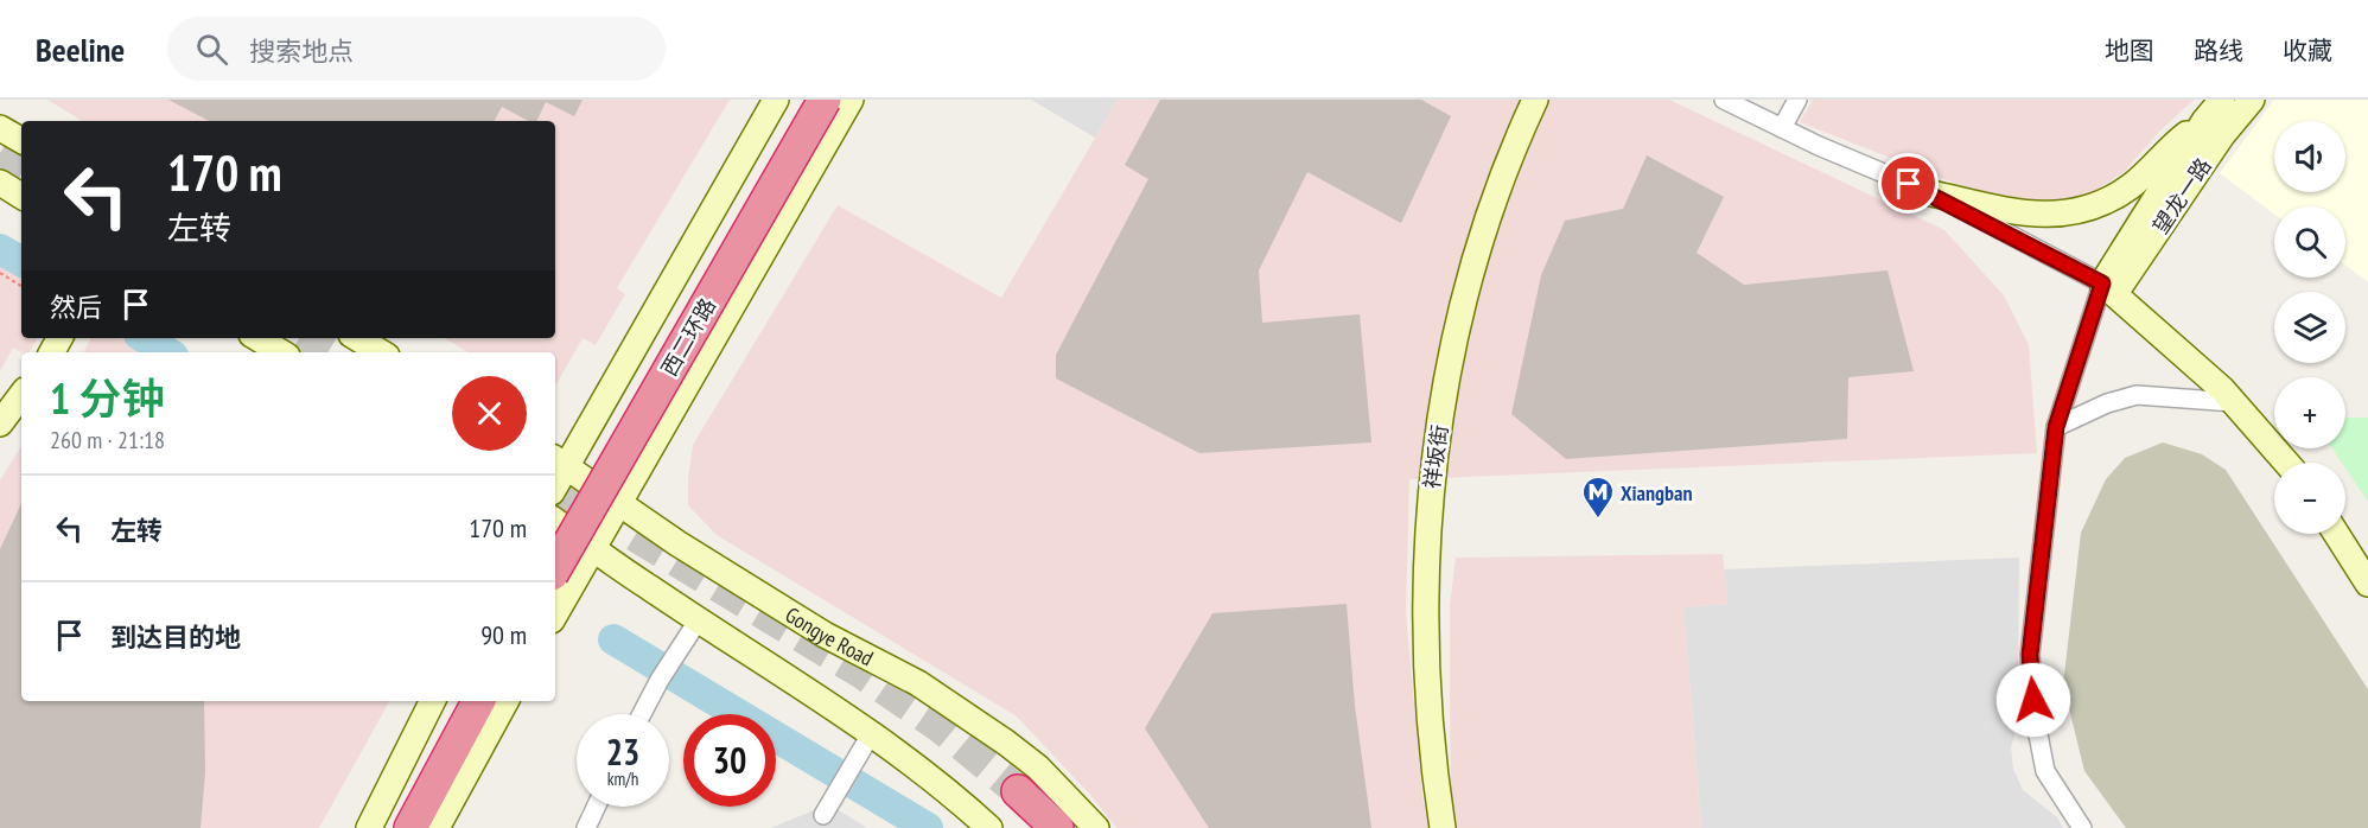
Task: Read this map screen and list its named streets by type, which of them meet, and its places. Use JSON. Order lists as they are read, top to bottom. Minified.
{"streets":{"highway":["西二环路"],"main road":["望龙一路","祥坂街","Gongye Road"]},"places":{"metro station":["Xiangban"]},"page":{"header":"Beeline","search":"搜索地点","nav":["地图","路线","收藏"],"map_buttons":["+","−"],"turn":["170 m","左转"],"then":"然后","heading":["1 分钟","260 m · 21:18"],"list":[{"name":"左转","value":"170 m"},{"name":"到达目的地","value":"90 m"}],"speed":"23 km/h","limit":"30"}}
